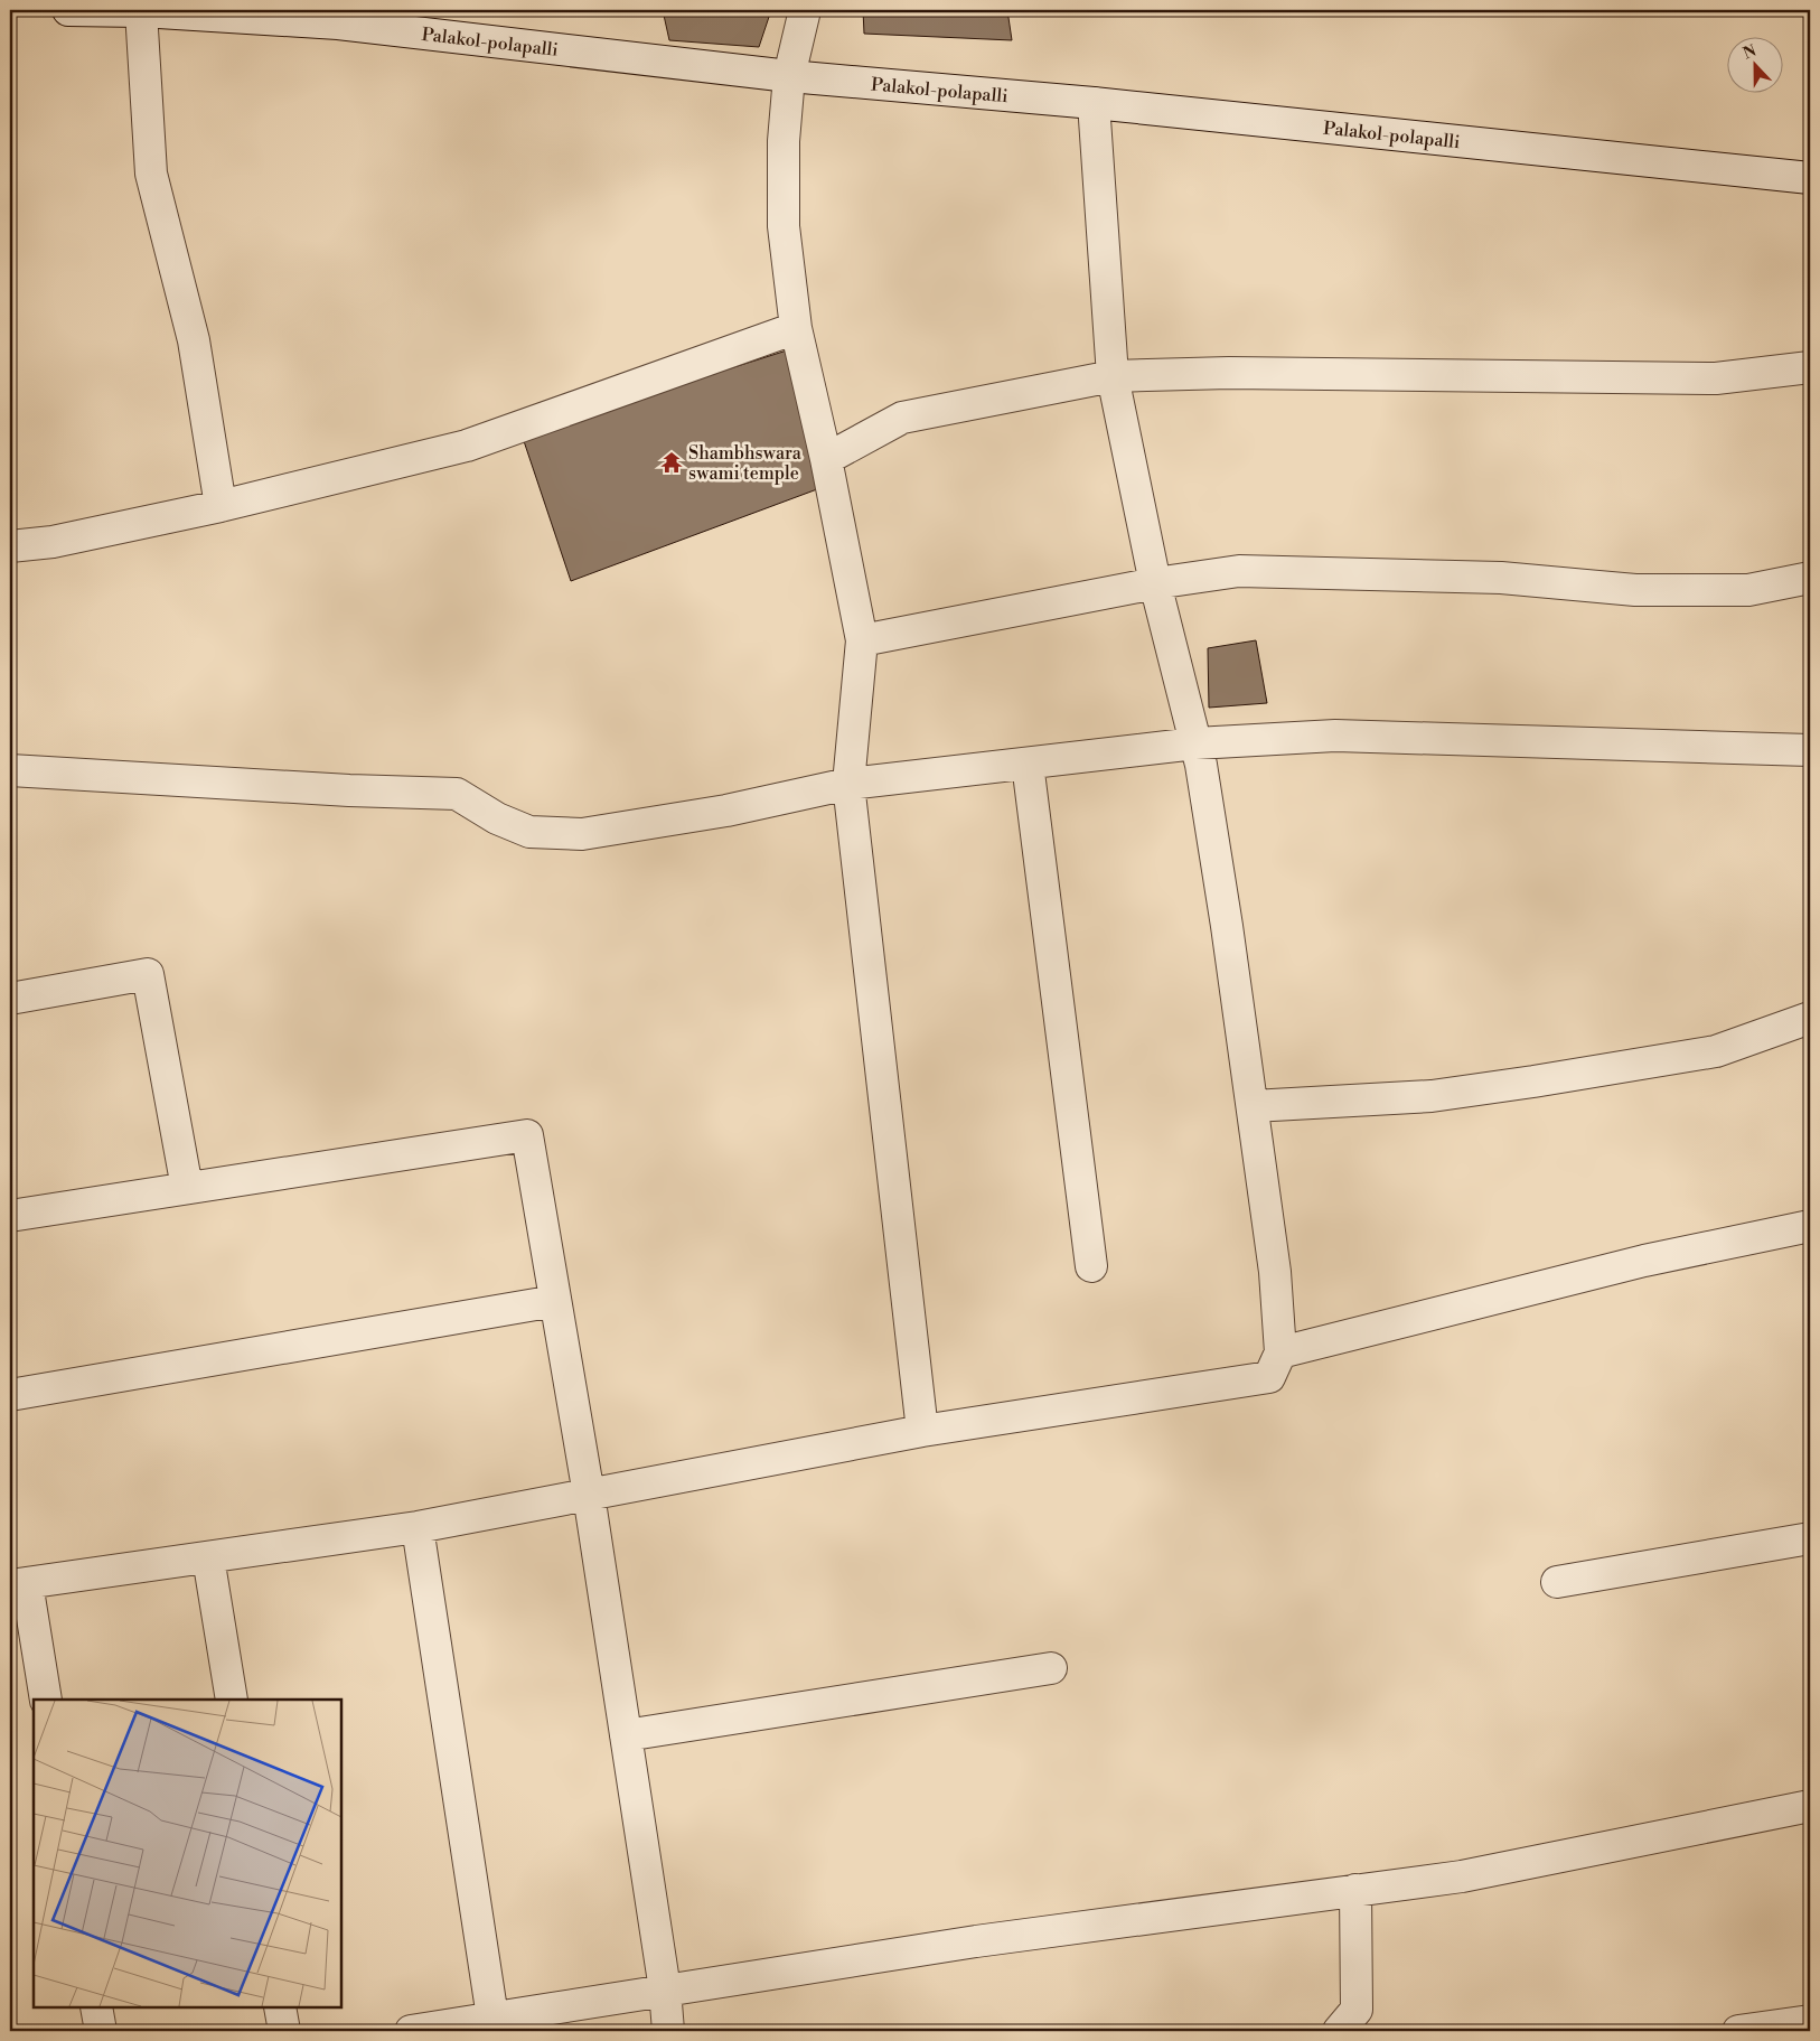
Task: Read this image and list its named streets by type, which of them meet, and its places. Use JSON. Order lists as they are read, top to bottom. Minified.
{"streets":{"street":["Palakol-polapalli"]},"places":{"temple":["Shambhswara swami temple"]},"north":"top"}
